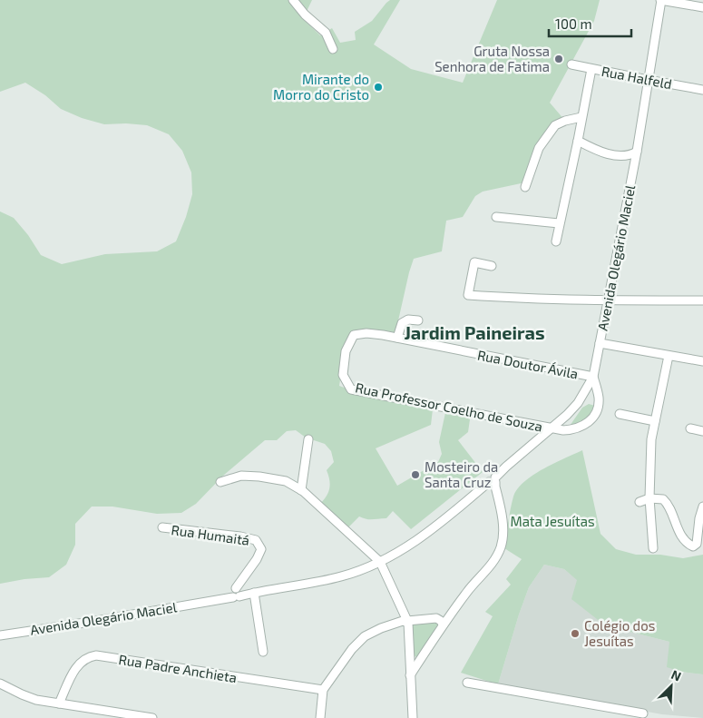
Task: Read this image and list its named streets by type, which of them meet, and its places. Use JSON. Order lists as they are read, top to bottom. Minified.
{"streets":{"street":["Rua Halfeld","Avenida Olegário Maciel","Rua Doutor Ávila","Rua Professor Coelho de Souza","Rua Humaitá","Rua Padre Anchieta"]},"crossings":[["Rua Halfeld","Avenida Olegário Maciel"],["Avenida Olegário Maciel","Rua Doutor Ávila"],["Avenida Olegário Maciel","Rua Professor Coelho de Souza"],["Avenida Olegário Maciel","Rua Humaitá"],["Rua Doutor Ávila","Rua Professor Coelho de Souza"]],"districts":["Jardim Paineiras"],"parks":["Mata Jesuítas"],"places":["Gruta Nossa Senhora de Fatima","Mirante do Morro do Cristo","Mosteiro da Santa Cruz","Colégio dos Jesuítas"],"scale_bar":"100 m","north":"top right"}
